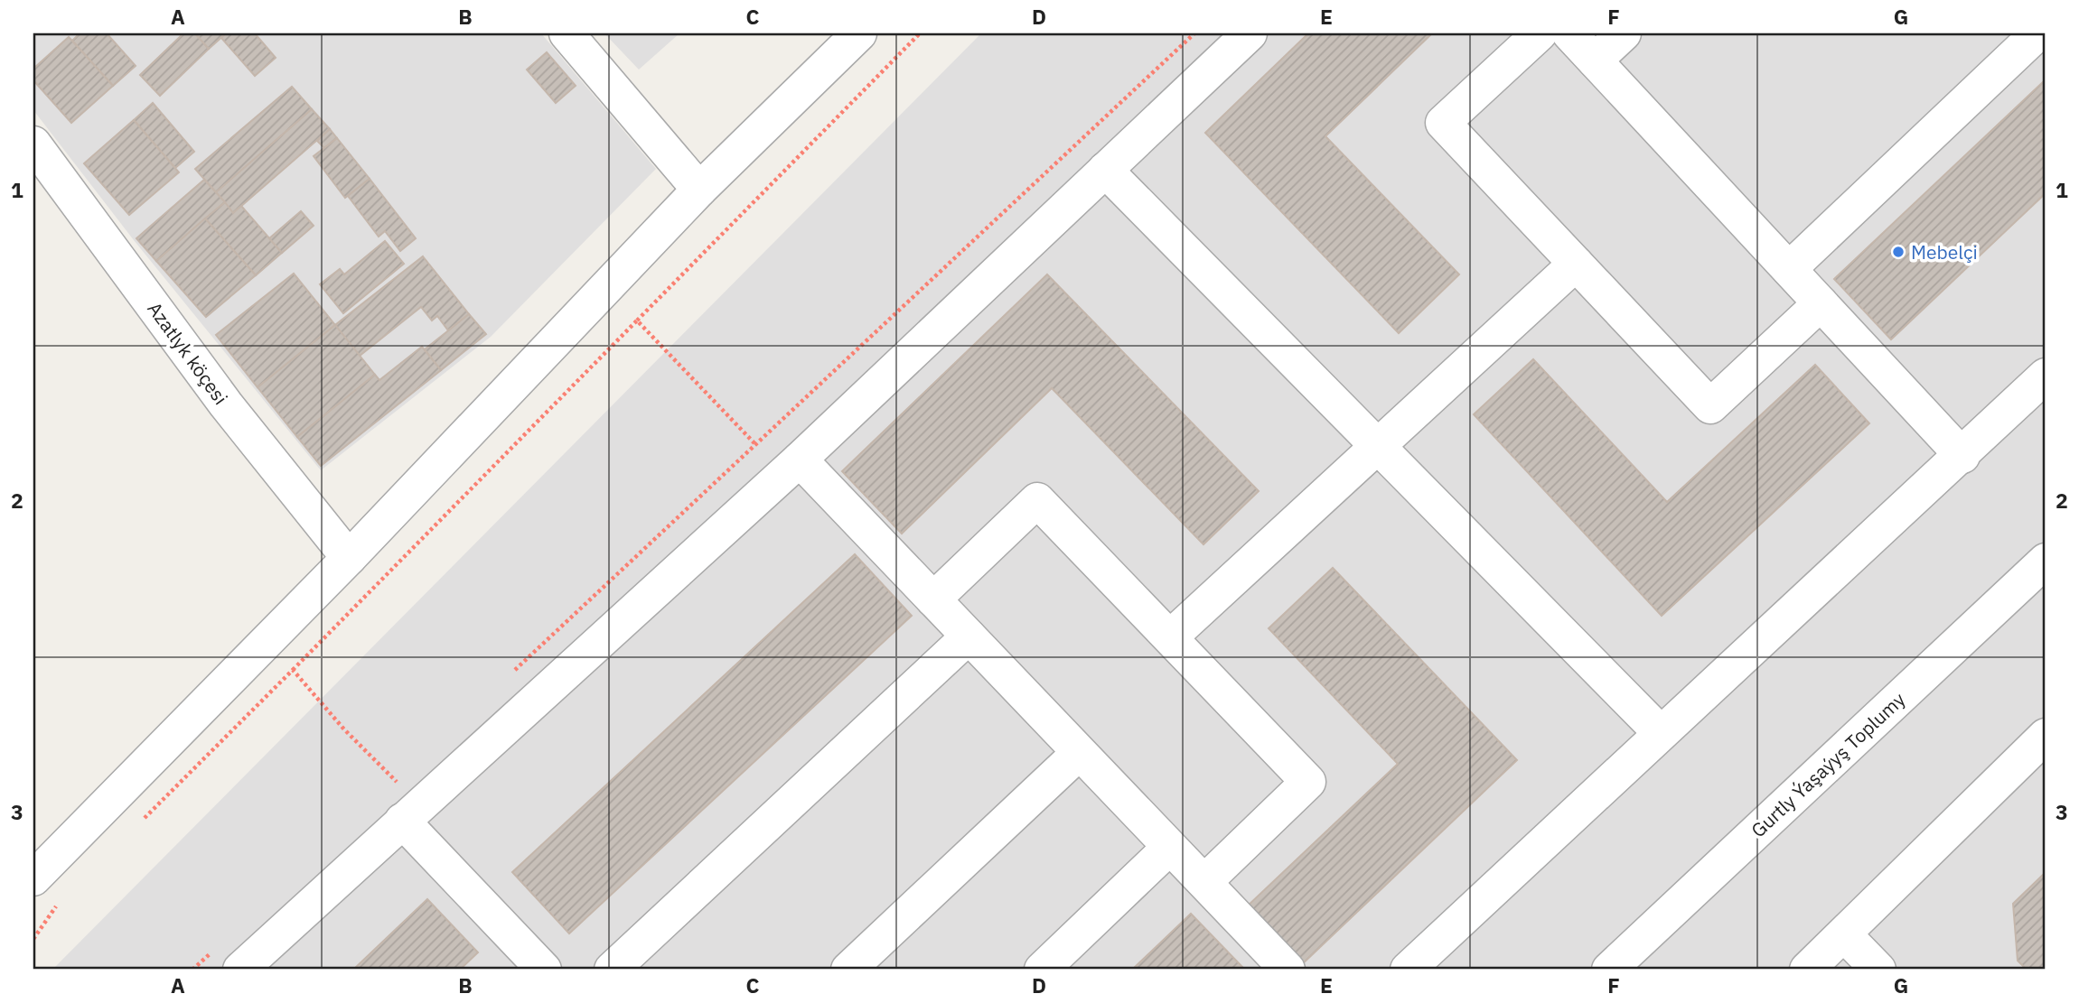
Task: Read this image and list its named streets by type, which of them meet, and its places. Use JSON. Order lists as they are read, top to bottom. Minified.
{"streets":{"street":["Azatlyk köçesi","Gurtly Ýaşaýyş Toplumy"]},"places":["Mebelçi"],"grid":{"columns":["A","B","C","D","E","F","G"],"rows":["1","2","3"]}}
